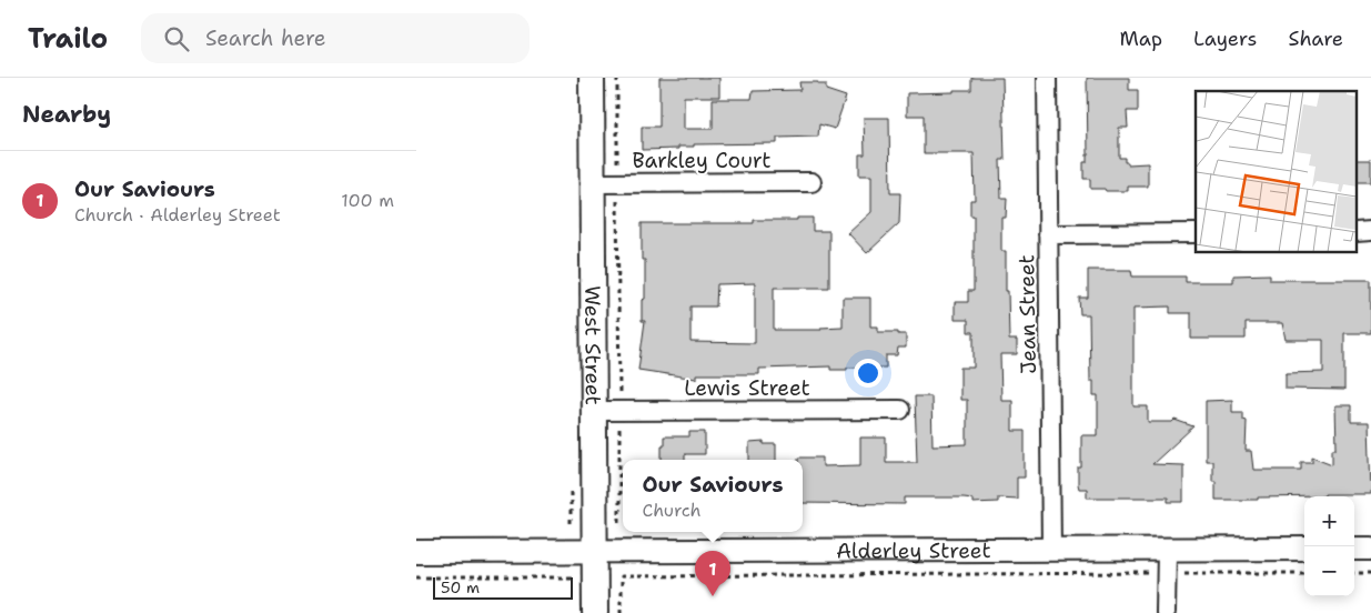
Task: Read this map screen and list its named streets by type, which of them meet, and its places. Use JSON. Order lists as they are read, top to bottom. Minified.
{"streets":{"main road":["West Street"],"street":["Barkley Court","Jean Street","Lewis Street","Alderley Street"]},"crossings":[["Barkley Court","West Street"],["Jean Street","Alderley Street"],["West Street","Lewis Street"],["West Street","Alderley Street"]],"scale_bar":"50 m","page":{"header":"Trailo","search":"Search here","nav":["Map","Layers","Share"],"heading":"Nearby","list":[{"mark":"1","name":"Our Saviours","note":"Church · Alderley Street","value":"100 m"}],"popup":["Our Saviours","Church"],"map_buttons":["+","−"],"pins":"1","scale":"50 m"}}
